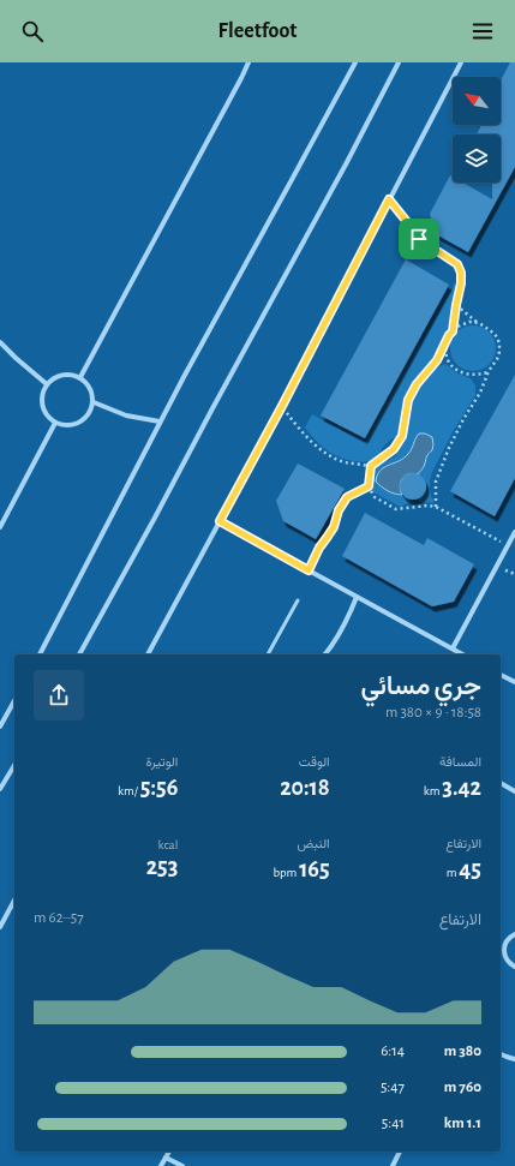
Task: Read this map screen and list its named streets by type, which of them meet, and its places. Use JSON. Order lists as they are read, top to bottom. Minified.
{"north":"top left","page":{"header":"Fleetfoot","heading":["جري مسائي","18:58 · 9 × 380 m"],"stats":[["المسافة","3.42 km"],["الوقت","20:18"],["الوتيرة","5:56 /km"],["الارتفاع","45 m"],["النبض","165 bpm"],["kcal","253"]],"chart":["الارتفاع","57–62 m"],"list":[{"name":"380 m","note":"6:14"},{"name":"760 m","note":"5:47"},{"name":"1.1 km","note":"5:41"}]}}
